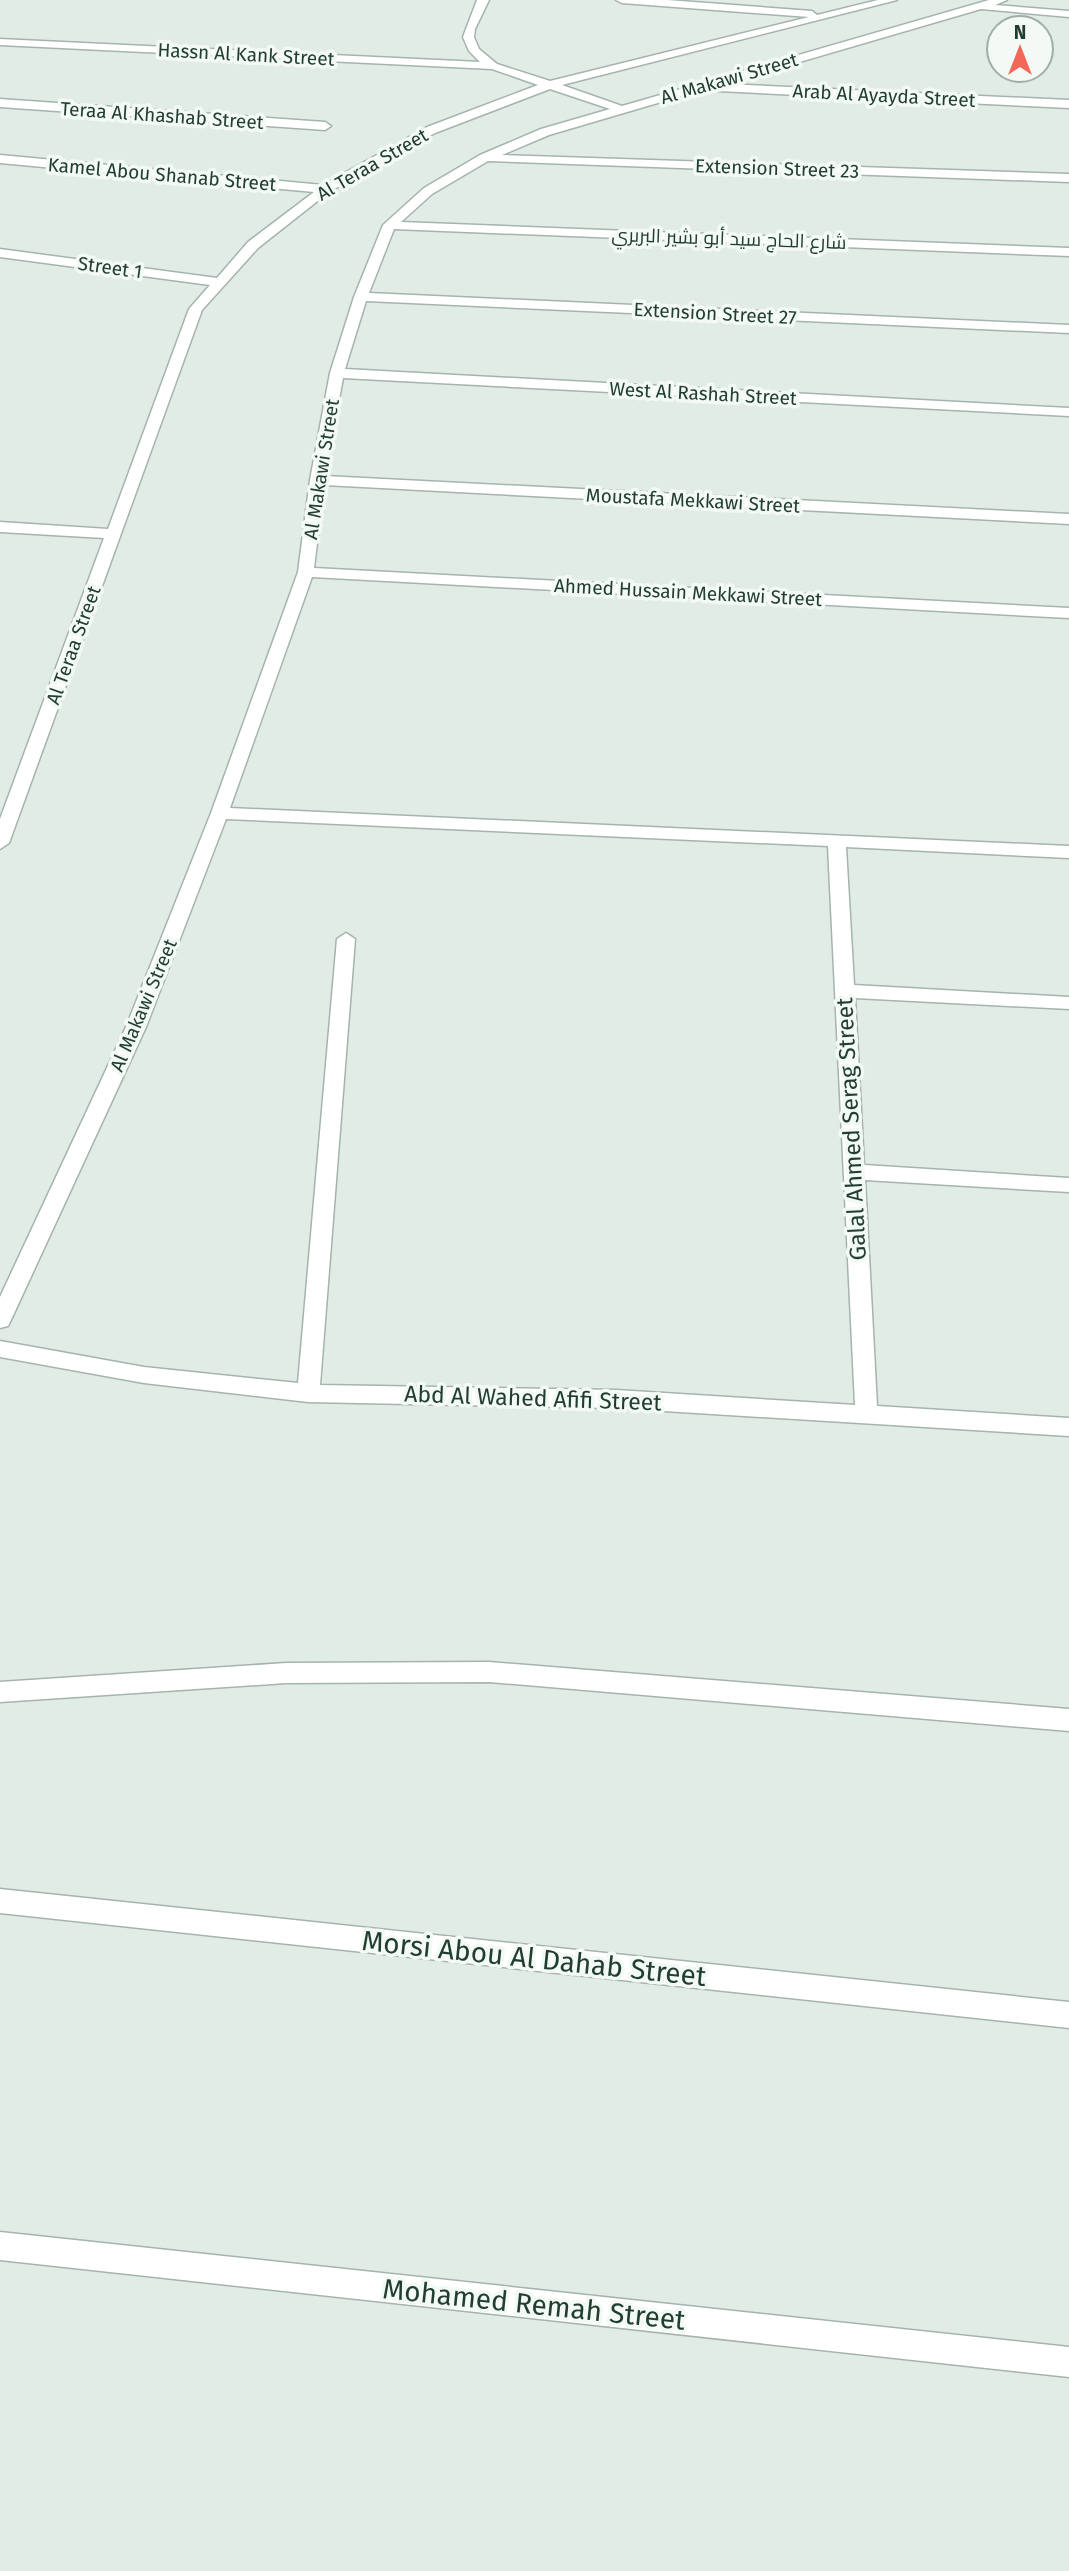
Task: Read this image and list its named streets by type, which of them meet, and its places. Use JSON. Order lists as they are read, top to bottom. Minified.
{"streets":{"street":["Hassn Al Kank Street","Al Makawi Street","Arab Al Ayayda Street","Teraa Al Khashab Street","Al Teraa Street","Extension Street 23","Kamel Abou Shanab Street","شارع الحاج سيد أبو بشير البربري","Street 1","Extension Street 27","West Al Rashah Street","Moustafa Mekkawi Street","Ahmed Hussain Mekkawi Street","Galal Ahmed Serag Street","Abd Al Wahed Afifi Street","Morsi Abou Al Dahab Street","Mohamed Remah Street"]},"crossings":[["Al Makawi Street","Arab Al Ayayda Street"],["Al Makawi Street","Extension Street 23"],["Al Makawi Street","شارع الحاج سيد أبو بشير البربري"],["Al Makawi Street","Extension Street 27"],["Al Makawi Street","West Al Rashah Street"],["Al Makawi Street","Moustafa Mekkawi Street"],["Al Makawi Street","Ahmed Hussain Mekkawi Street"],["Al Teraa Street","Kamel Abou Shanab Street"],["Al Teraa Street","Street 1"],["Galal Ahmed Serag Street","Abd Al Wahed Afifi Street"]],"north":"top"}
